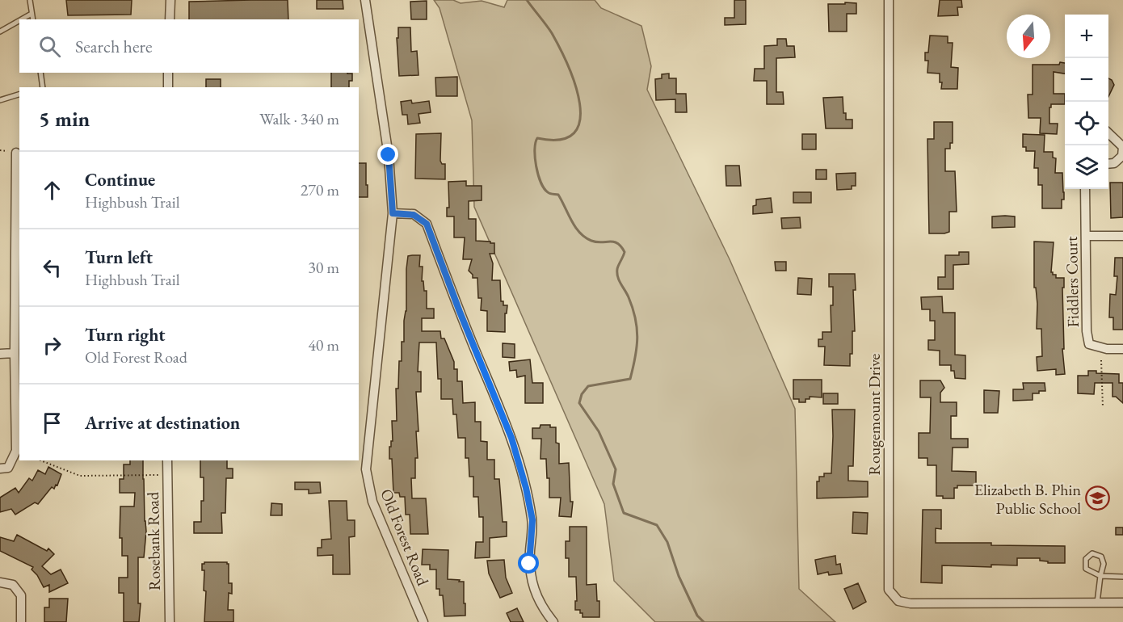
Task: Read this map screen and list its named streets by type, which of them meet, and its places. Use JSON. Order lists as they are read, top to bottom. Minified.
{"streets":{"street":["Fiddlers Court","Rougemount Drive","Old Forest Road","Rosebank Road"]},"places":{"school or university":["Elizabeth B. Phin Public School"]},"north":"bottom","page":{"map_buttons":["+","−"],"search":"Search here","heading":["5 min","Walk · 340 m"],"list":[["Continue","Highbush Trail","270 m"],["Turn left","Highbush Trail","30 m"],["Turn right","Old Forest Road","40 m"],"Arrive at destination"]}}
